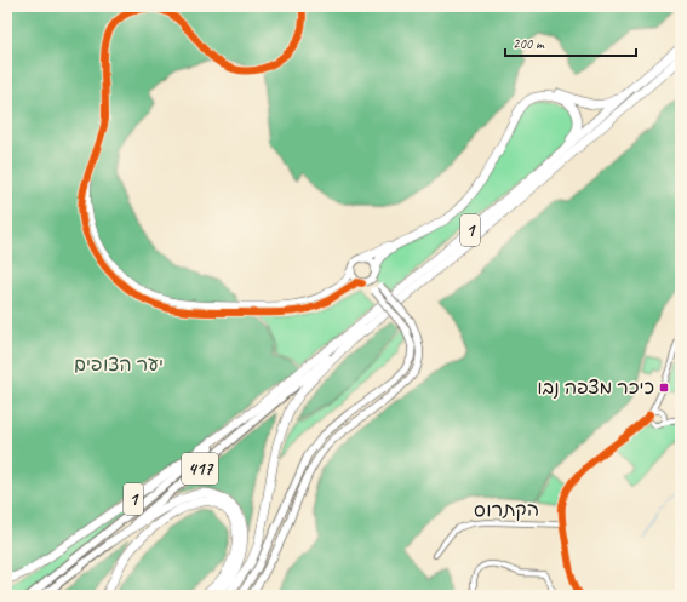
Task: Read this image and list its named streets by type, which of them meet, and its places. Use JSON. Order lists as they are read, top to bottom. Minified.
{"streets":{"highway":["1"],"main road":["417"],"street":["הקתרוס"]},"crossings":[["1","417"]],"parks":["יער הצופים"],"places":{"transit":["כיכר מצפה נבו"]},"scale_bar":"200 m"}
